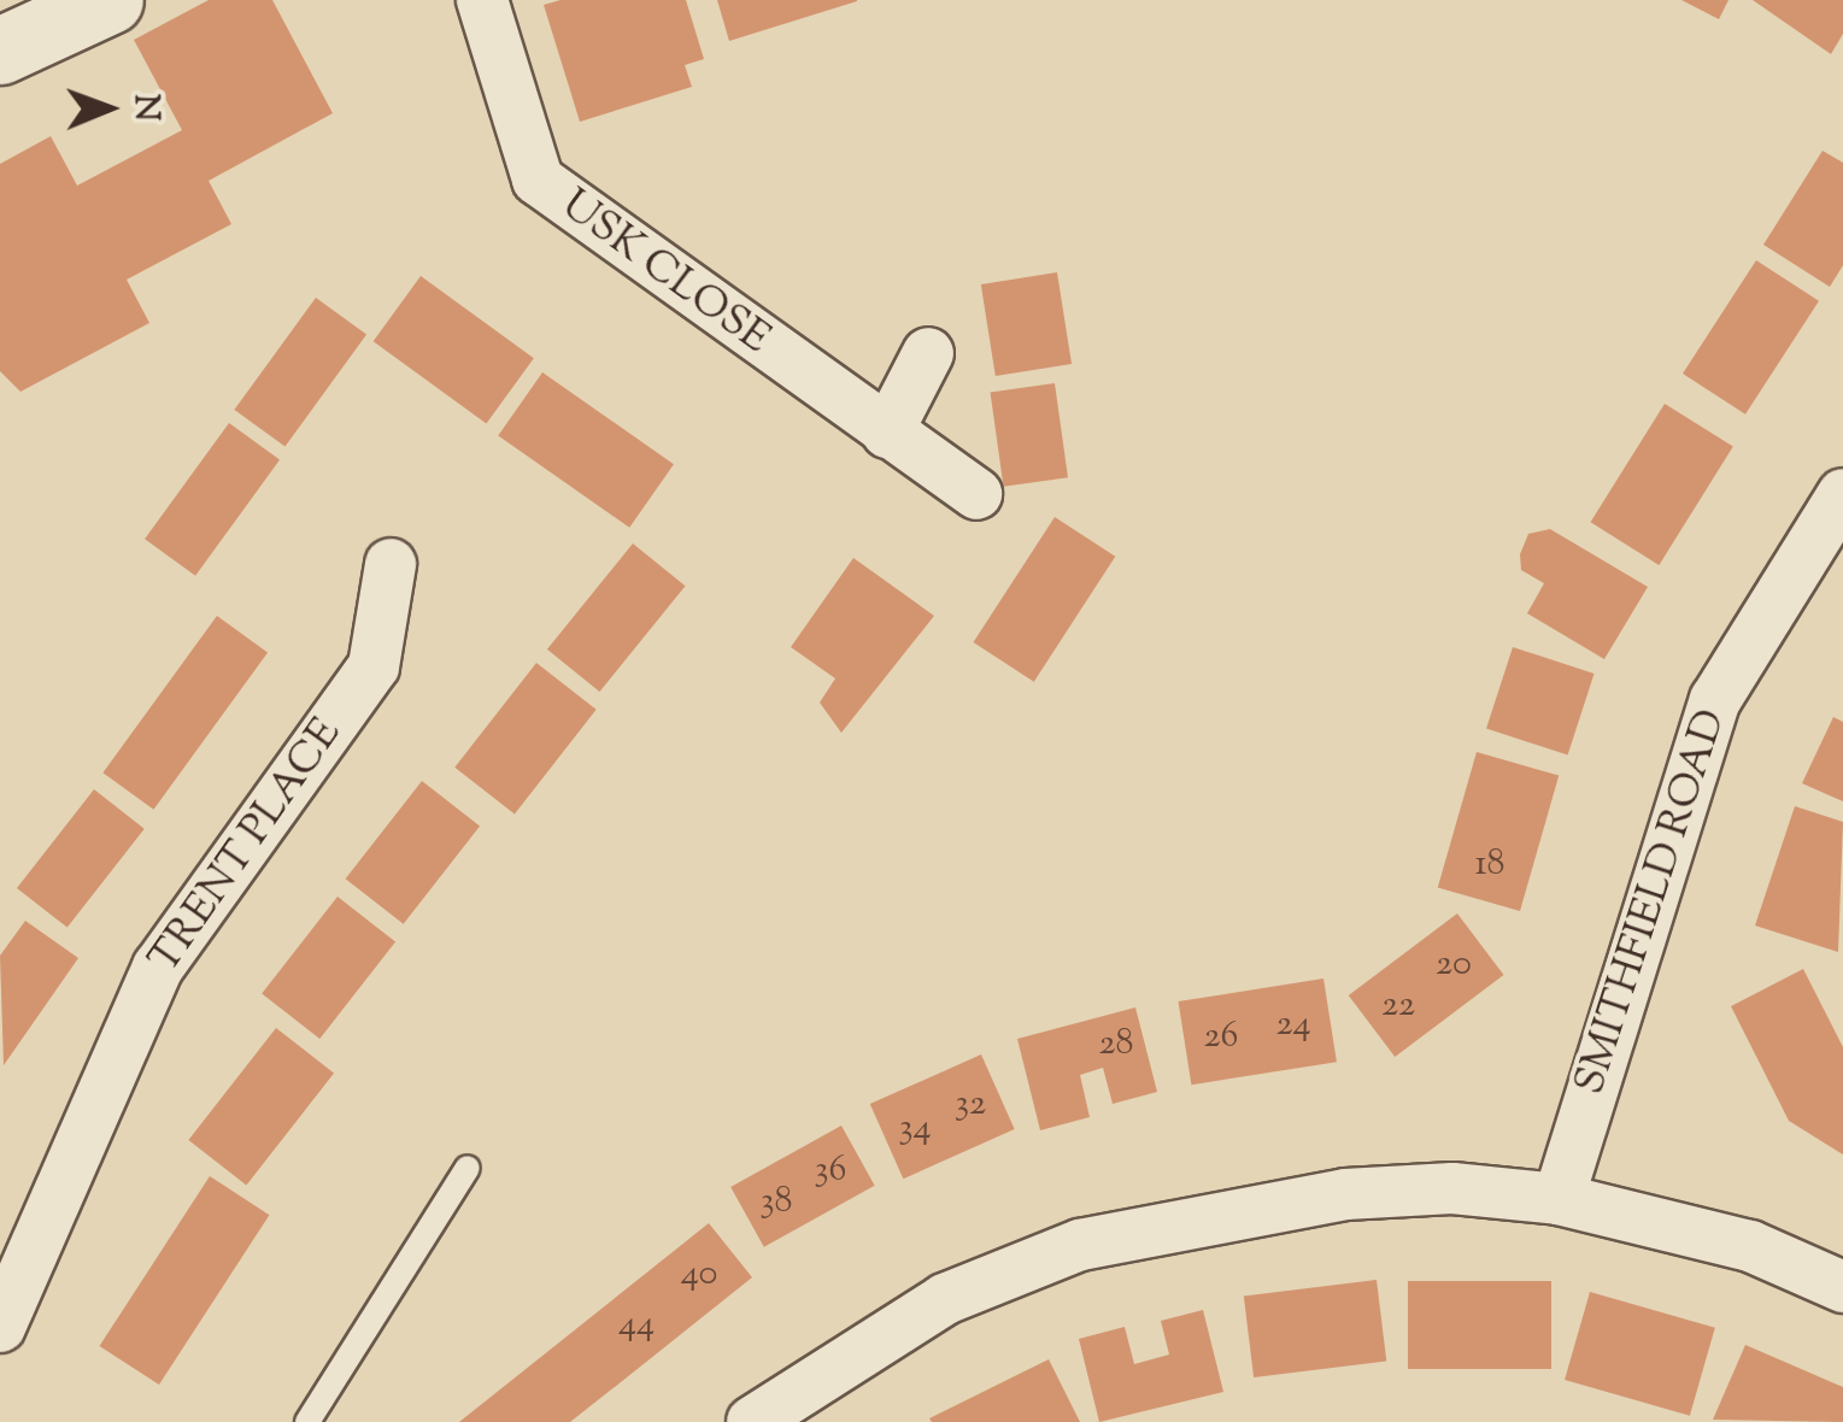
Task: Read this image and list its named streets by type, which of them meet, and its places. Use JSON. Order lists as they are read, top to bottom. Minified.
{"streets":{"street":["USK CLOSE","TRENT PLACE","SMITHFIELD ROAD"]},"house_numbers":["18","20","22","24","26","28","32","34","36","38","40","44"],"north":"right"}
